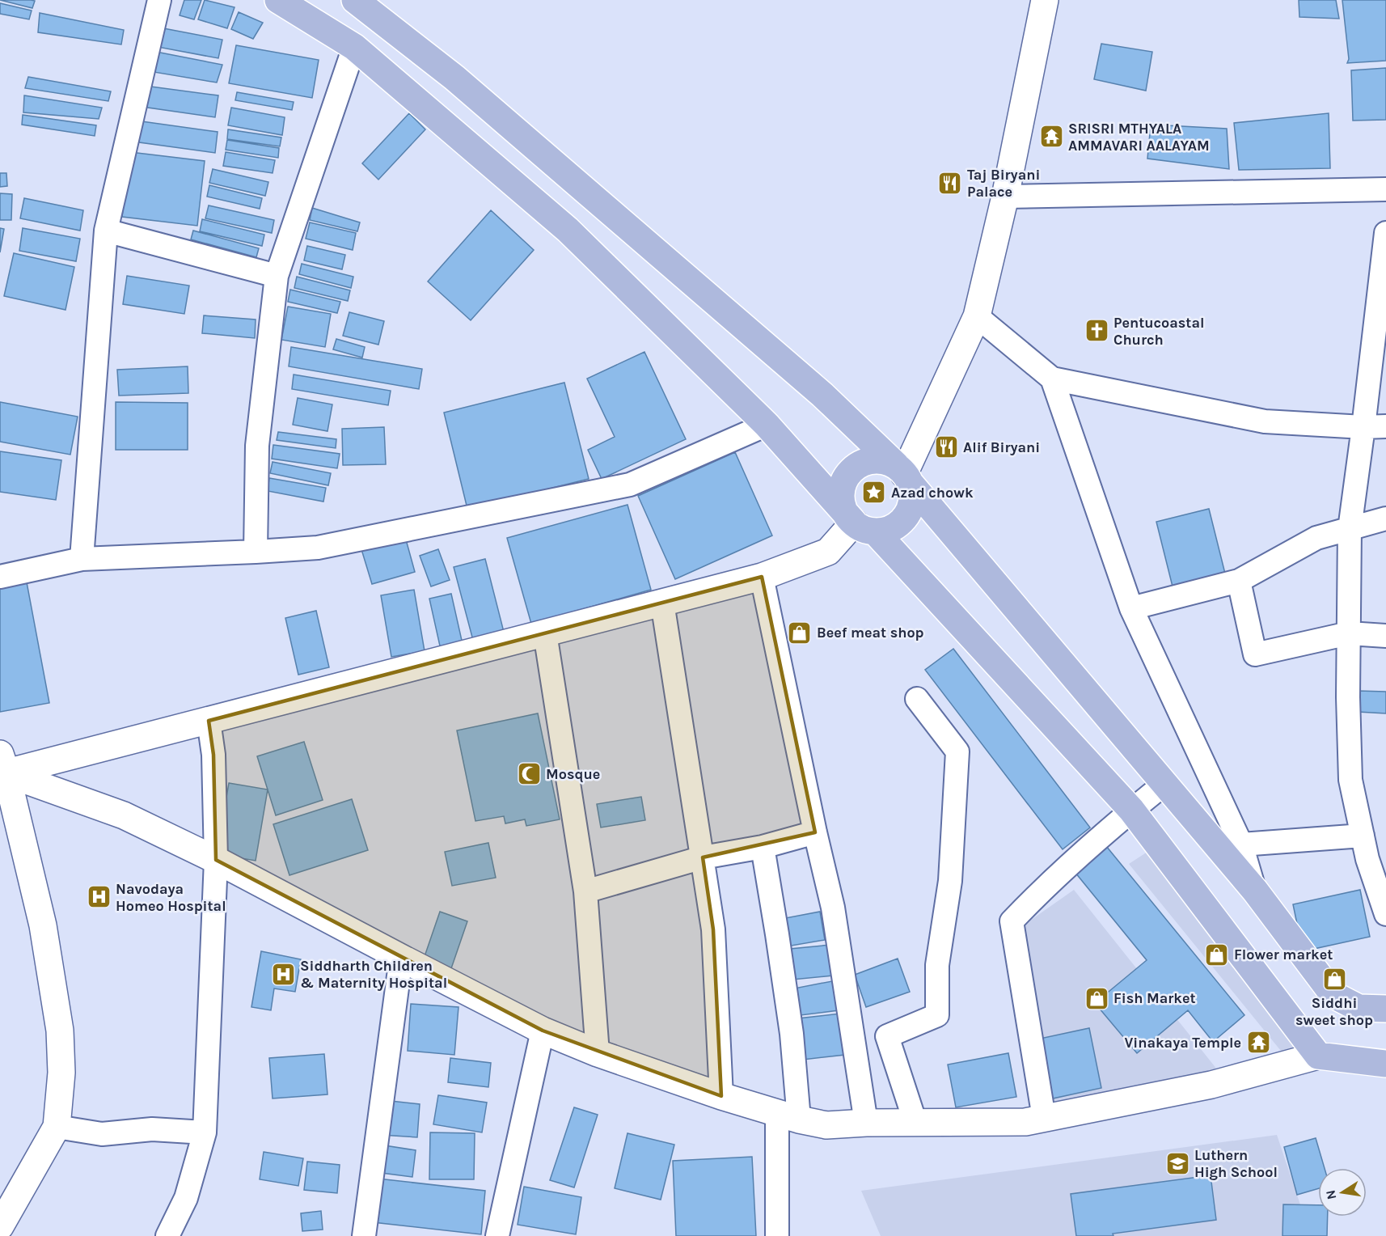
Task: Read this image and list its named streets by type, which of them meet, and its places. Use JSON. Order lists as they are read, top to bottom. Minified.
{"places":{"temple":["SRISRI MTHYALA AMMAVARI AALAYAM","Vinakaya Temple"],"restaurant":["Taj Biryani Palace","Alif Biryani"],"church":["Pentucoastal Church"],"place":["Azad chowk"],"shop":["Beef meat shop","Flower market","Siddhi sweet shop","Fish Market"],"mosque":["Mosque"],"hospital":["Navodaya Homeo Hospital","Siddharth Children & Maternity Hospital"],"school or university":["Luthern High School"]},"north":"left"}
